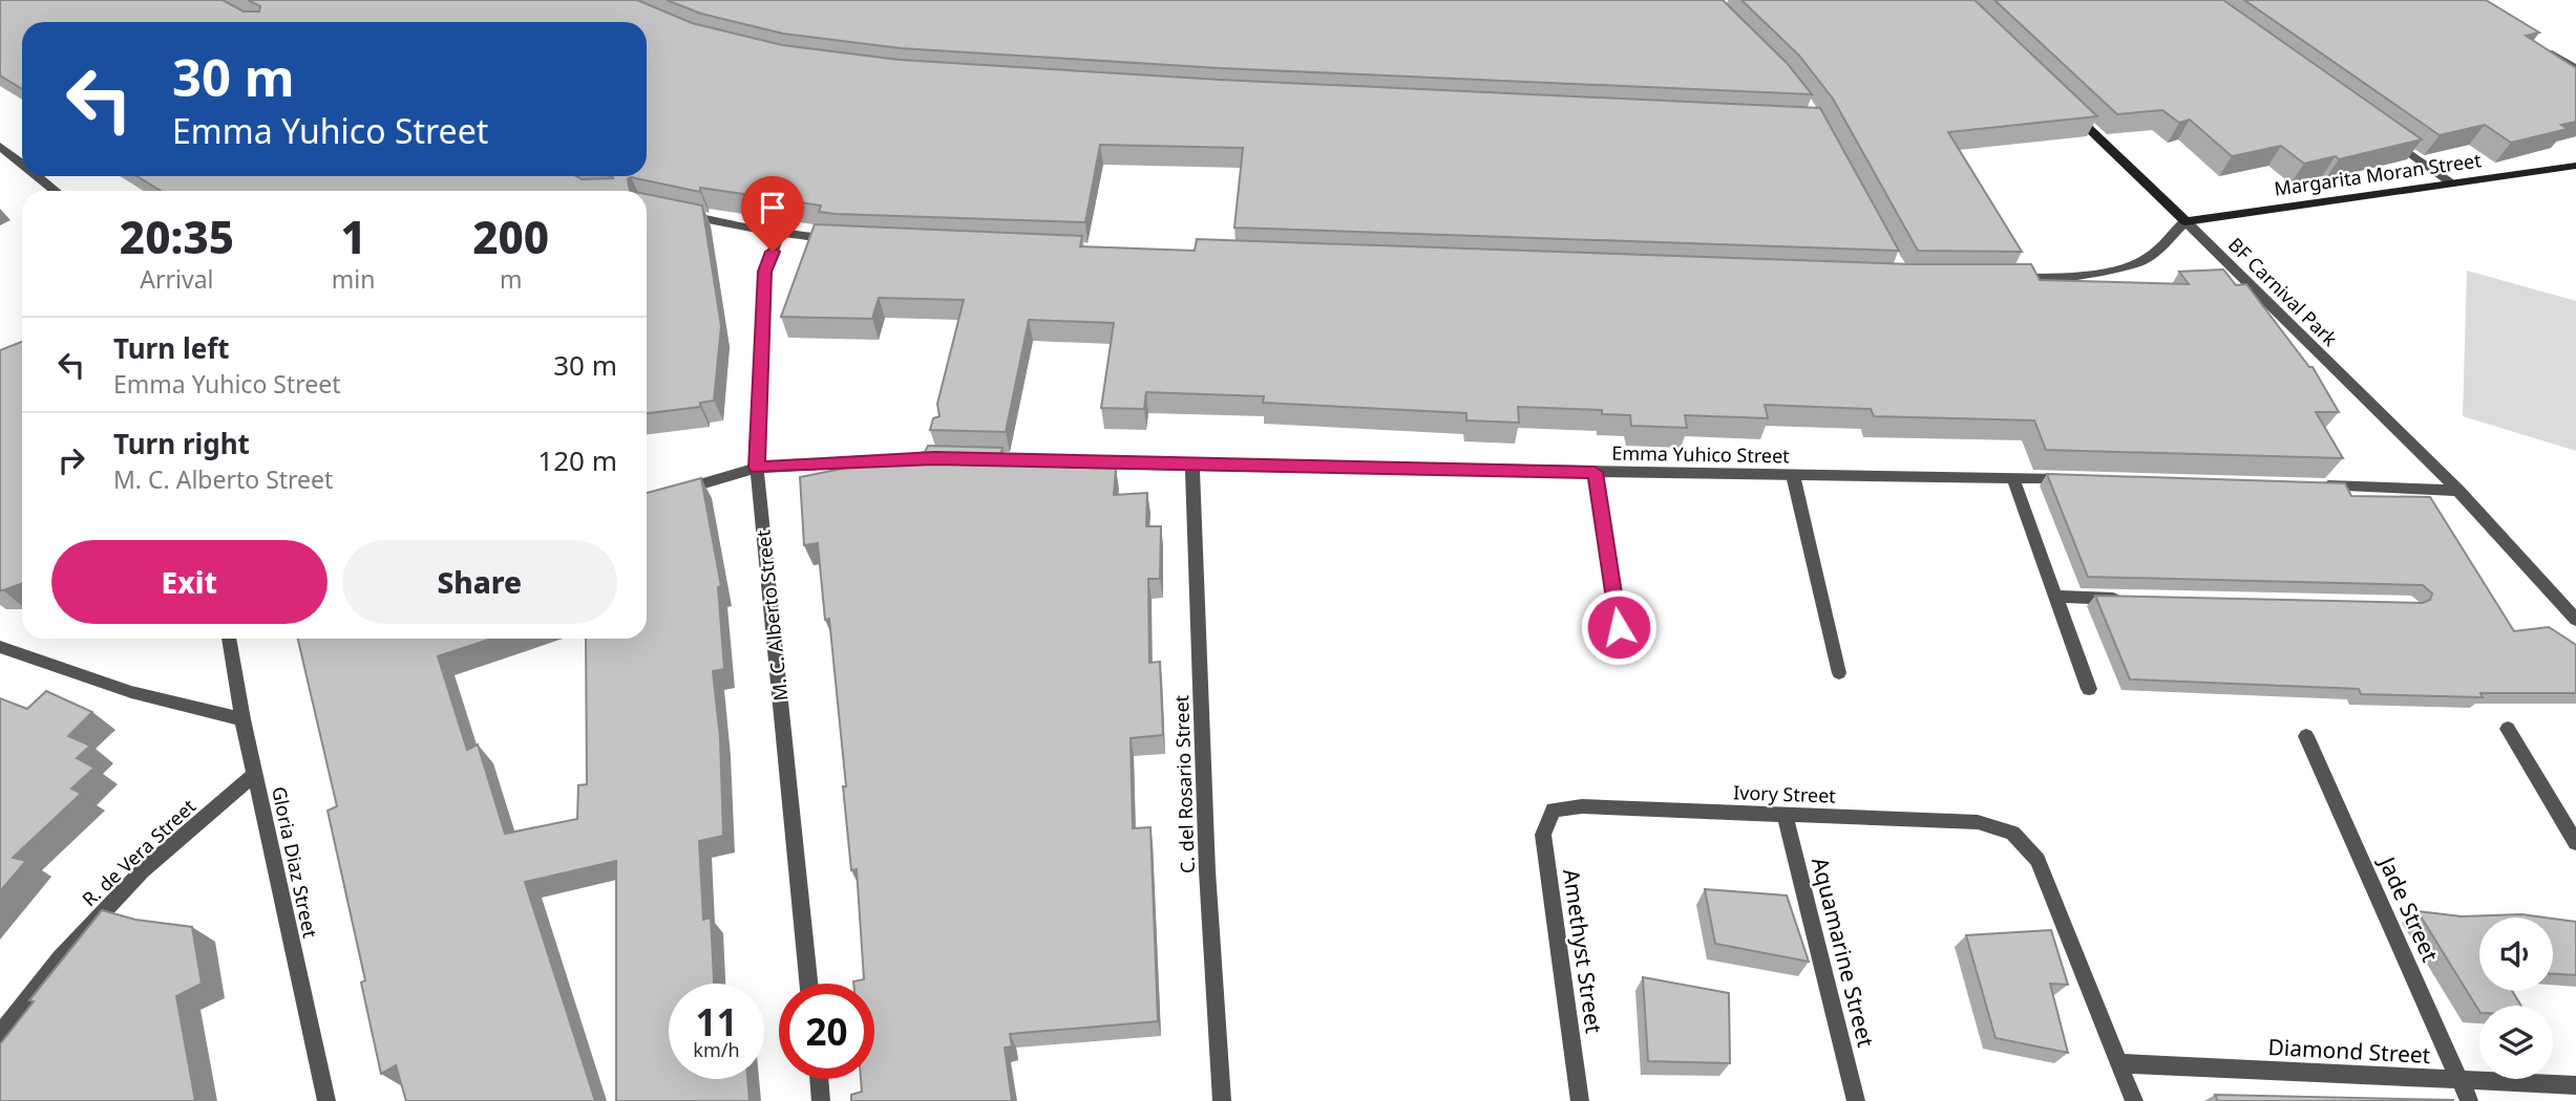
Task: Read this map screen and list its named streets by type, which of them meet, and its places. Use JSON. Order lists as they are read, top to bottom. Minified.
{"streets":{"street":["Margarita Moran Street","BF Carnival Park","Emma Yuhico Street","M. C. Alberto Street","C. del Rosario Street","Ivory Street","R. de Vera Street","Gloria Diaz Street","Jade Street","Amethyst Street","Aquamarine Street","Diamond Street"]},"crossings":[["Margarita Moran Street","BF Carnival Park"],["Emma Yuhico Street","C. del Rosario Street"],["Ivory Street","Amethyst Street"],["Ivory Street","Aquamarine Street"],["Ivory Street","Diamond Street"],["R. de Vera Street","Gloria Diaz Street"],["Jade Street","Diamond Street"]],"page":{"turn":["30 m","Emma Yuhico Street"],"eta":["20:35","Arrival","1","min","200","m"],"list":[{"name":"Turn left","note":"Emma Yuhico Street","value":"30 m"},{"name":"Turn right","note":"M. C. Alberto Street","value":"120 m"}],"buttons":["Exit","Share"],"speed":"11 km/h","limit":"20"}}
